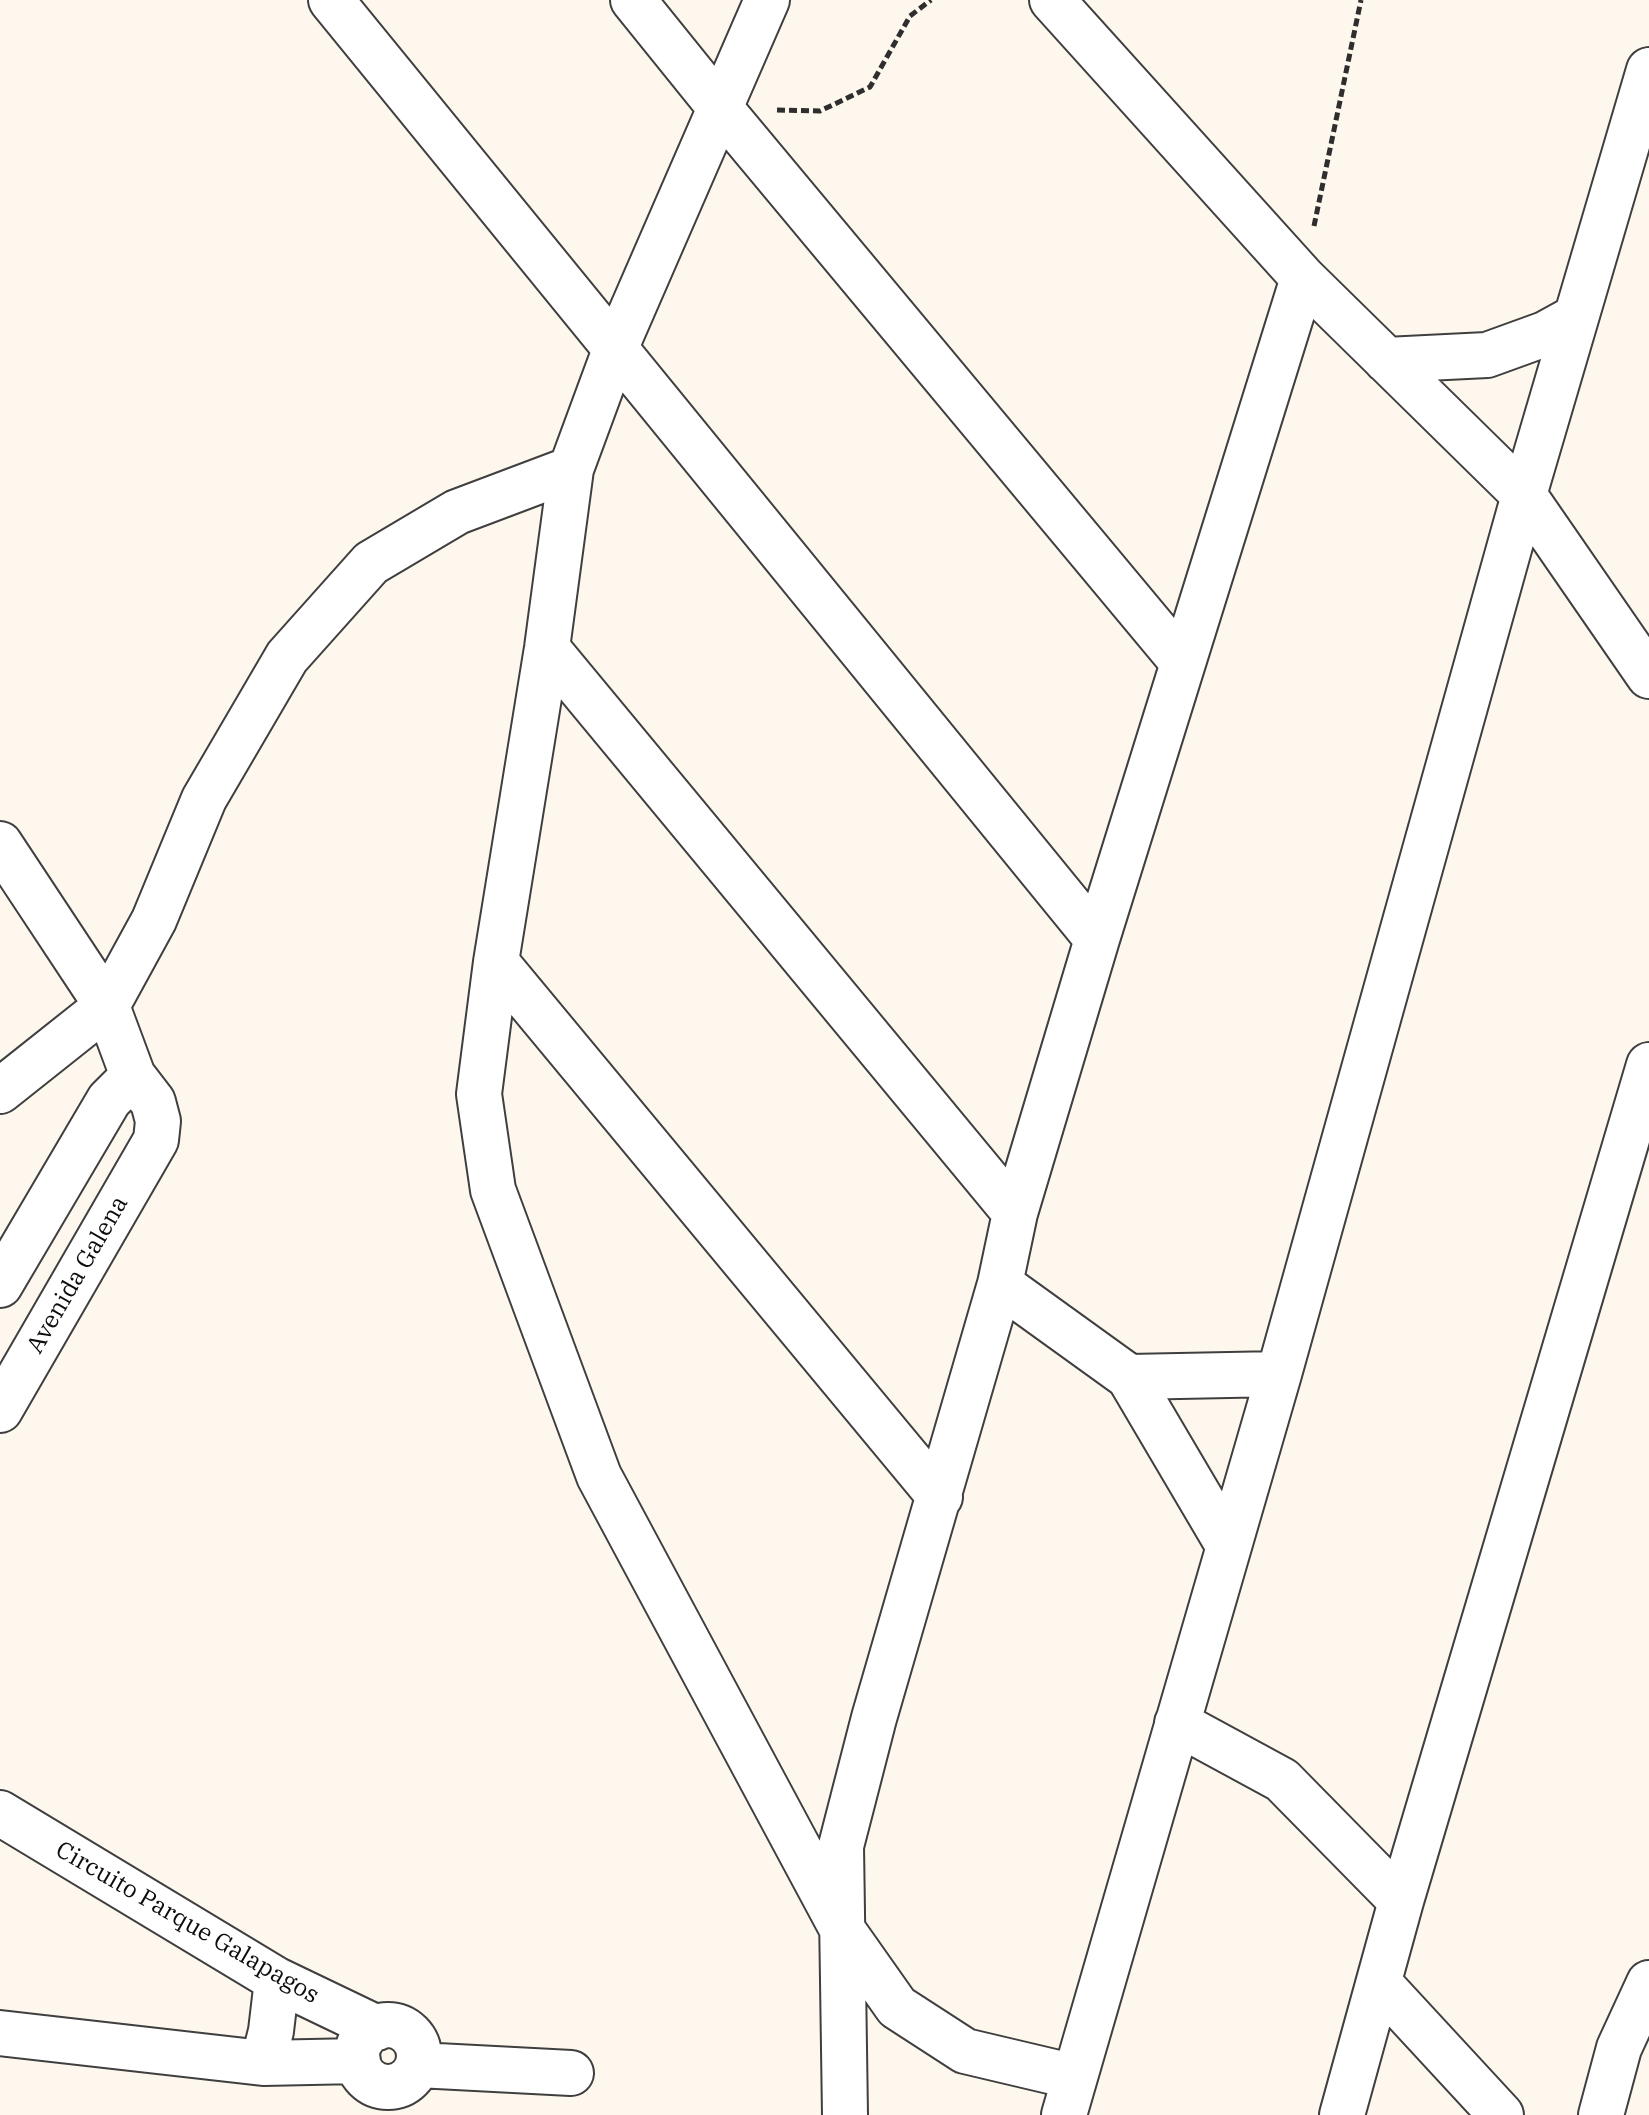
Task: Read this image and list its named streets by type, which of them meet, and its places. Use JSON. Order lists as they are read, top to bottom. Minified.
{"streets":{"street":["Avenida Galena","Circuito Parque Galapagos"]}}
